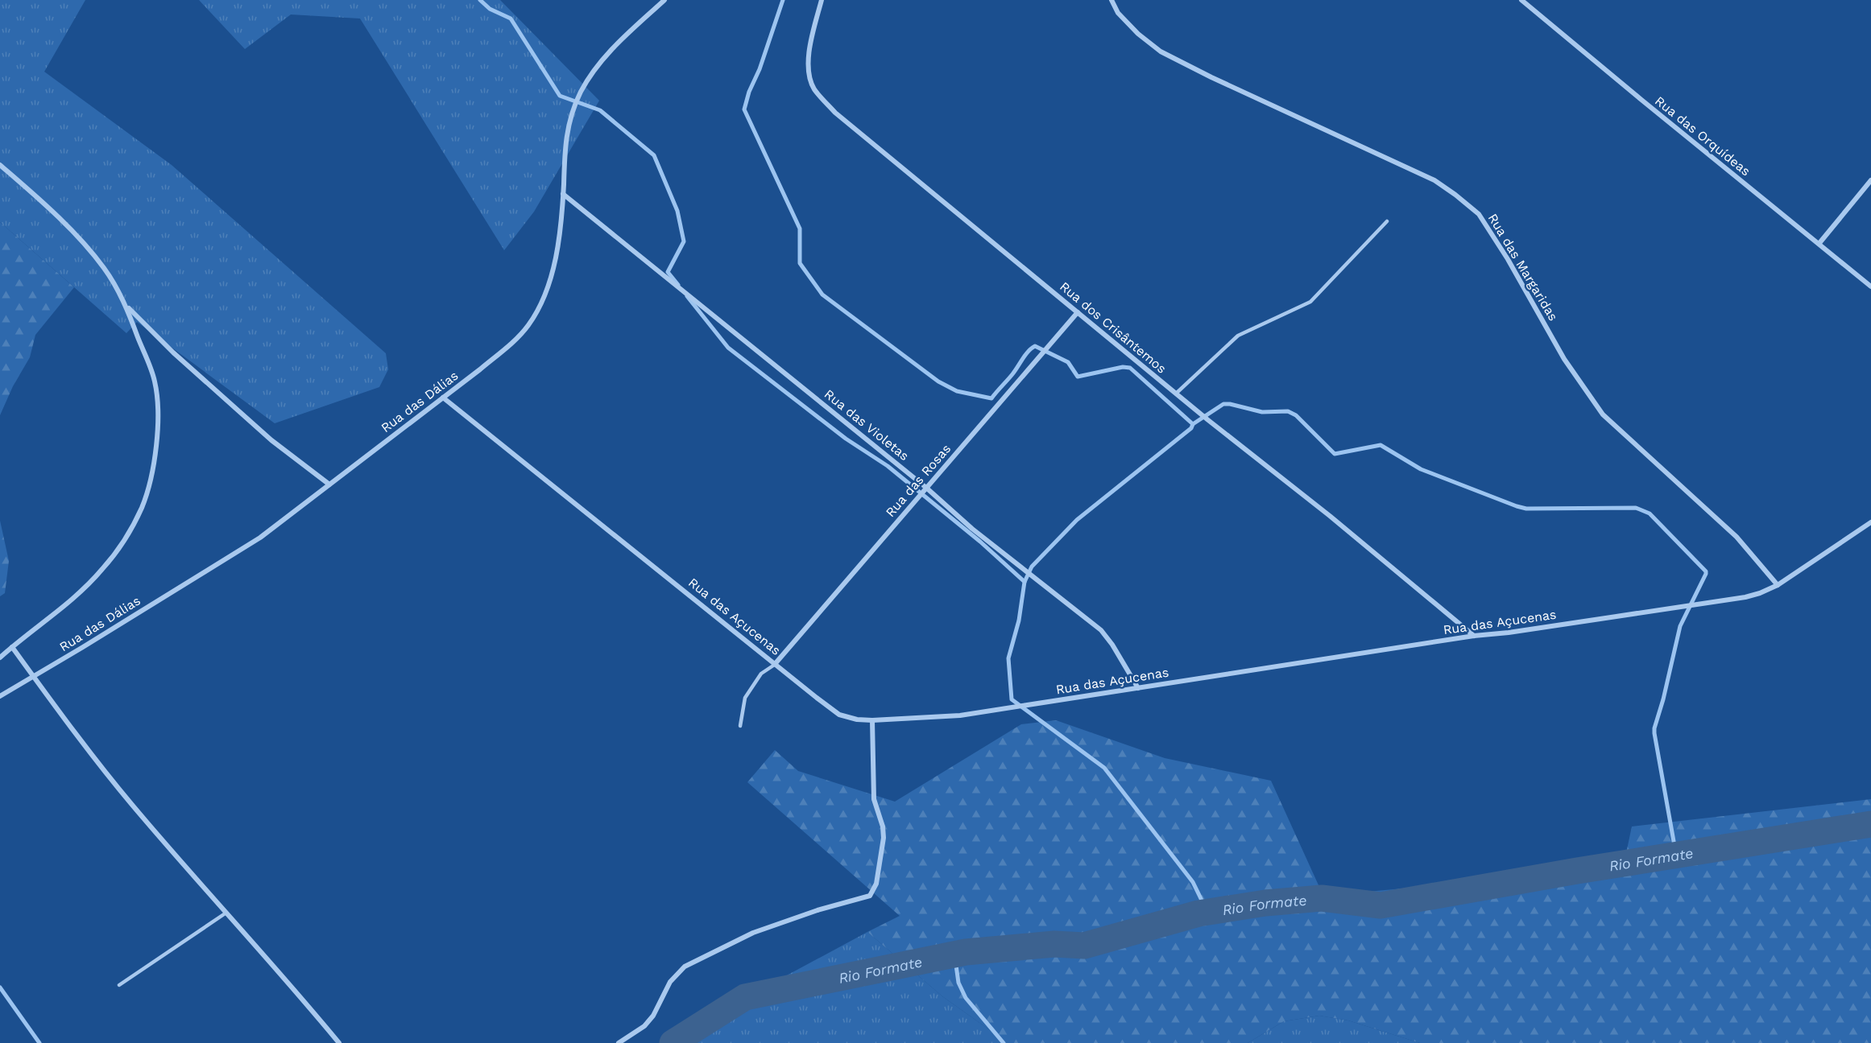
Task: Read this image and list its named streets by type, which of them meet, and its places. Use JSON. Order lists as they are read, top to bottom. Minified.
{"streets":{"street":["Rua das Orquídeas","Rua das Margaridas","Rua dos Crisântemos","Rua das Dálias","Rua das Violetas","Rua das Rosas","Rua das Açucenas"]},"crossings":[["Rua das Margaridas","Rua das Açucenas"],["Rua dos Crisântemos","Rua das Rosas"],["Rua dos Crisântemos","Rua das Açucenas"],["Rua das Dálias","Rua das Violetas"],["Rua das Dálias","Rua das Açucenas"],["Rua das Violetas","Rua das Rosas"],["Rua das Violetas","Rua das Açucenas"],["Rua das Rosas","Rua das Açucenas"]],"water":["Rio Formate"]}
